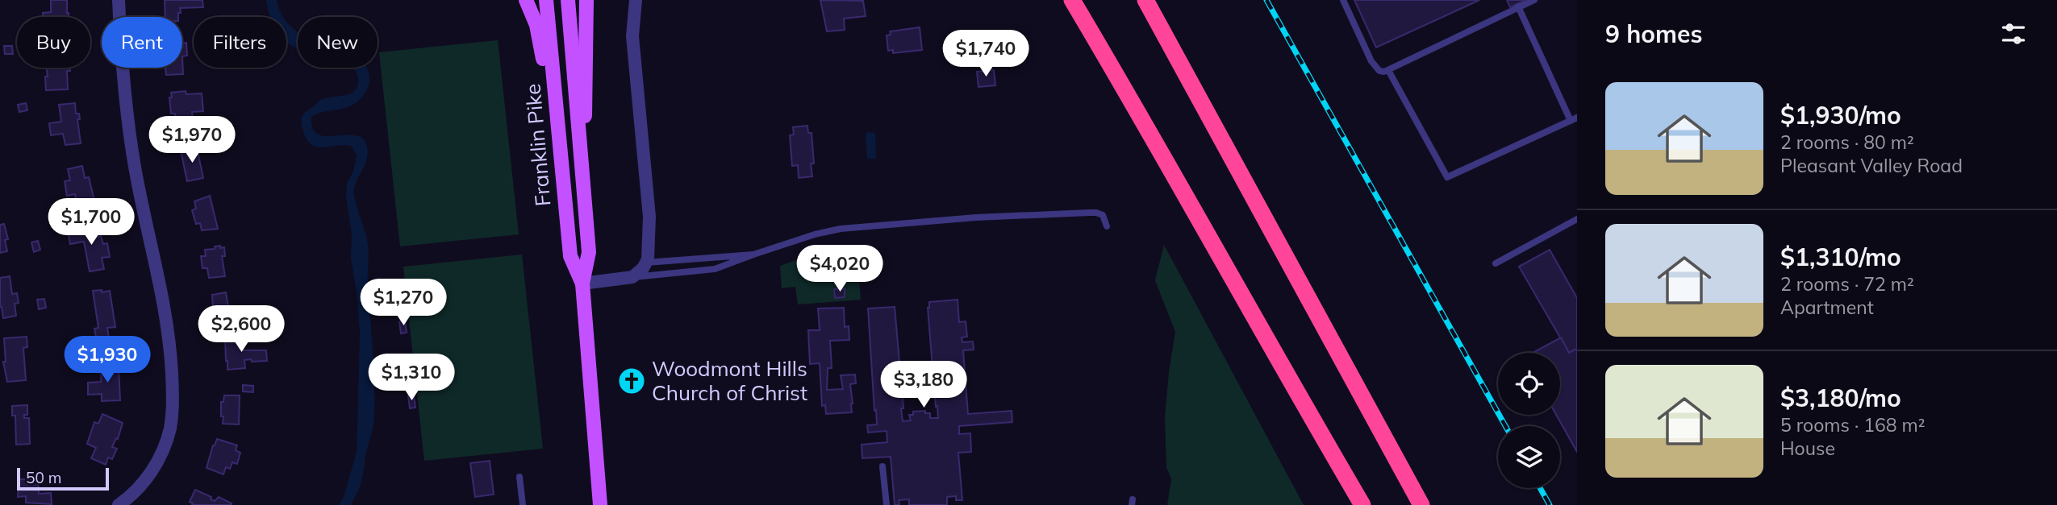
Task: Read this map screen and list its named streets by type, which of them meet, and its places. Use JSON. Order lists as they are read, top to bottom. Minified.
{"streets":{"main road":["Franklin Pike"]},"places":{"church":["Woodmont Hills Church of Christ"]},"scale_bar":"50 m","page":{"heading":"9 homes","chip":["Buy","Rent","Filters","New"],"price":["$1,740","$1,970","$1,700","$4,020","$1,270","$2,600","$1,930","$1,310","$3,180"],"list":[{"name":"$1,930/mo","note":"2 rooms · 80 m² · Pleasant Valley Road"},{"name":"$1,310/mo","note":"2 rooms · 72 m² · Apartment"},{"name":"$3,180/mo","note":"5 rooms · 168 m² · House"}],"scale":"50 m"}}
